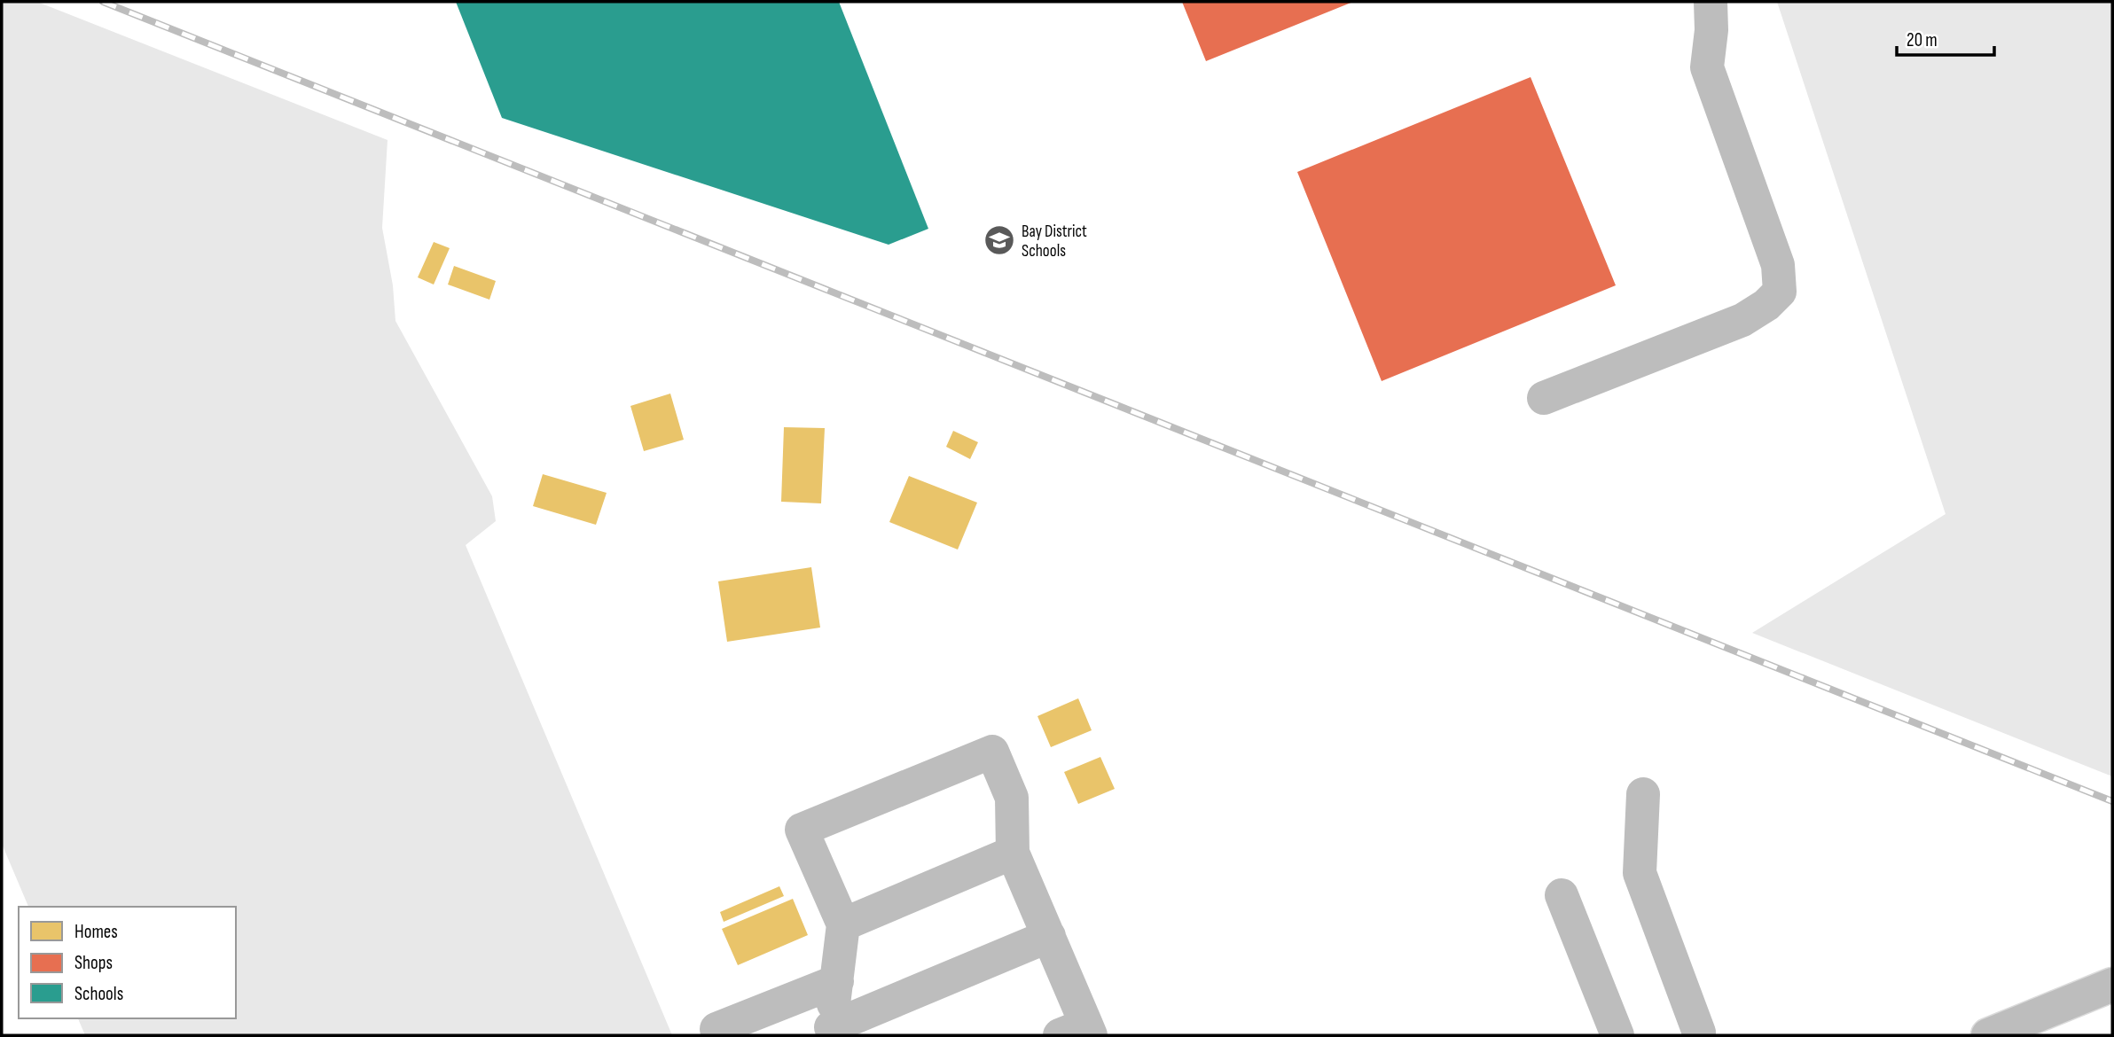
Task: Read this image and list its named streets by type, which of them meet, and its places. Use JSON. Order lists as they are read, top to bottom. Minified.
{"places":{"school or university":["Bay District Schools"]},"legend":["Homes","Shops","Schools"],"scale_bar":"20 m"}
